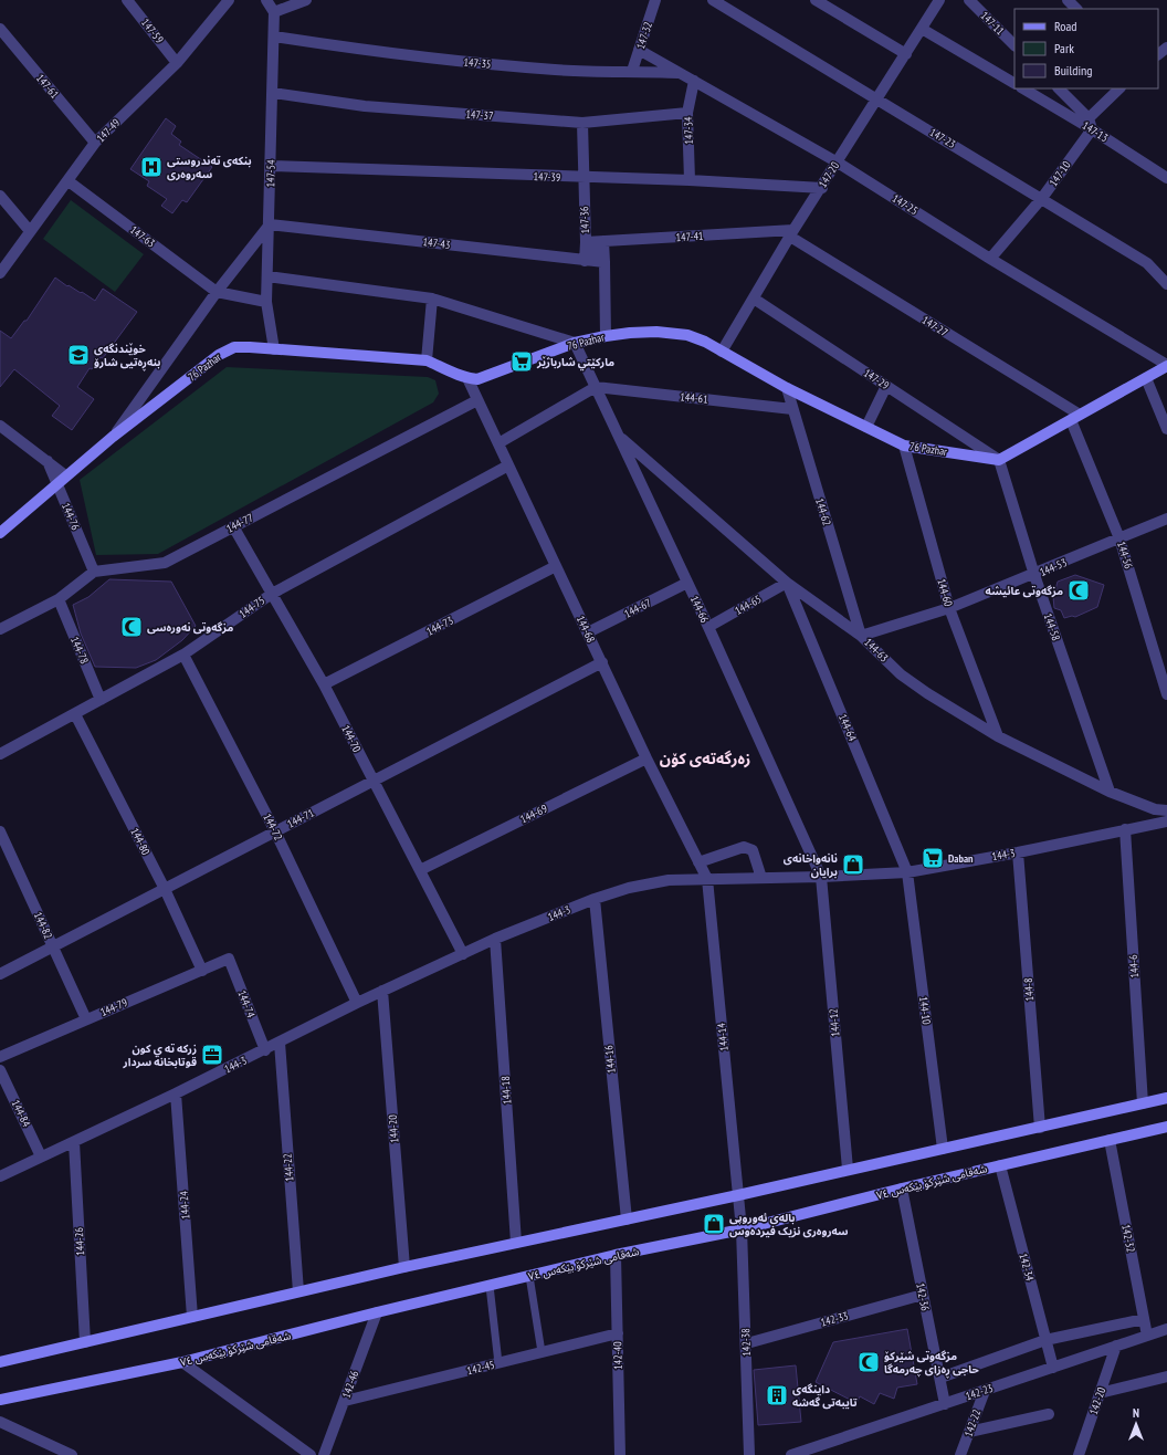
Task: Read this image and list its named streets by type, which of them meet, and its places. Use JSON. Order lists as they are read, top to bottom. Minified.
{"streets":{"street":["147-11","147-59","147-32","147-35","147-61","147-37","147-49","147-34","147-13","147-23","147-54","147-10","147-20","147-39","147-25","147-36","147-63","147-41","147-43","147-27","76 Pazhar","147-29","144-61","144-62","144-76","144-77","144-56","144-53","144-60","144-65","144-75","144-67","144-66","144-73","144-58","144-68","144-78","144-63","144-64","144-70","144-69","144-71","144-72","144-80","144-3","144-82","144-6","144-8","144-74","144-79","144-10","144-12","144-14","144-16","144-18","144-84","144-20","144-22","شەقامی شێرکۆ بێکەس ٧٤","144-24","142-32","144-26","142-34","142-36","142-33","142-38","142-40","142-45","142-46","142-23","142-20","142-22"]},"crossings":[["147-59","147-49"],["147-32","147-35"],["147-32","147-25"],["147-35","147-54"],["147-35","147-25"],["147-61","147-49"],["147-37","147-34"],["147-37","147-54"],["147-37","147-36"],["147-49","147-63"],["147-34","147-39"],["147-34","147-25"],["147-13","147-10"],["147-23","147-10"],["147-23","147-20"],["147-54","147-39"],["147-54","147-43"],["147-54","76 Pazhar"],["147-10","147-25"],["147-20","147-39"],["147-20","147-25"],["147-20","147-41"],["147-20","147-27"],["147-20","76 Pazhar"],["147-20","147-29"],["147-39","147-36"],["147-36","147-41"],["147-36","147-43"],["147-41","147-27"],["147-27","144-56"],["76 Pazhar","147-29"],["76 Pazhar","144-62"],["76 Pazhar","144-76"],["76 Pazhar","144-60"],["76 Pazhar","144-66"],["76 Pazhar","144-58"],["76 Pazhar","144-68"],["147-29","144-58"],["144-61","144-62"],["144-61","144-66"],["144-62","144-53"],["144-62","144-63"],["144-76","144-77"],["144-77","144-68"],["144-77","144-70"],["144-56","144-53"],["144-53","144-60"],["144-53","144-58"],["144-53","144-63"],["144-60","144-63"],["144-65","144-66"],["144-65","144-63"],["144-65","144-64"],["144-75","144-68"],["144-75","144-78"],["144-75","144-70"],["144-75","144-72"],["144-75","144-80"],["144-67","144-66"],["144-67","144-68"],["144-66","144-63"],["144-66","144-3"],["144-66","144-12"],["144-73","144-68"],["144-73","144-70"],["144-58","144-63"],["144-68","144-69"],["144-68","144-71"],["144-68","144-3"],["144-68","144-14"],["144-63","144-64"],["144-64","144-3"],["144-64","144-10"],["144-70","144-69"],["144-70","144-71"],["144-70","144-3"],["144-71","144-72"],["144-71","144-80"],["144-71","144-82"],["144-72","144-3"],["144-80","144-79"],["144-3","144-6"],["144-3","144-8"],["144-3","144-74"],["144-3","144-10"],["144-3","144-12"],["144-3","144-14"],["144-3","144-16"],["144-3","144-18"],["144-3","144-84"],["144-3","144-20"],["144-3","144-22"],["144-3","144-24"],["144-3","144-26"],["144-82","144-79"],["144-74","144-79"],["144-14","شەقامی شێرکۆ بێکەس ٧٤"],["144-14","142-38"],["شەقامی شێرکۆ بێکەس ٧٤","142-32"],["شەقامی شێرکۆ بێکەس ٧٤","142-34"],["شەقامی شێرکۆ بێکەس ٧٤","142-36"],["شەقامی شێرکۆ بێکەس ٧٤","142-38"],["شەقامی شێرکۆ بێکەس ٧٤","142-40"],["شەقامی شێرکۆ بێکەس ٧٤","142-46"],["142-32","142-23"],["142-34","142-23"],["142-36","142-33"],["142-36","142-23"],["142-33","142-38"],["142-40","142-45"],["142-45","142-46"],["142-23","142-20"],["142-23","142-22"]],"districts":["زەرگەتەی کۆن"],"places":{"hospital":["بنکەی تەندروستی سەروەری"],"school or university":["خوێندنگەی بنەڕەتیی شارۆ"],"supermarket":["مارکێتي شارباژێر","Daban"],"mosque":["مزگەوتی عائیشە","مزگەوتی نەورەسی","مزگەوتی شێرکۆ حاجی ڕەزای چەرمەگا"],"shop":["نانەواخانەی برایان","بالەی ئەوروپی سەروەری نزیک فیردەوس"],"office":["زركه ته ي كون قوتابخانه سردار"],"building":["داینگەی تایبەتی گەشە"]},"legend":["Road","Park","Building"],"north":"top"}
